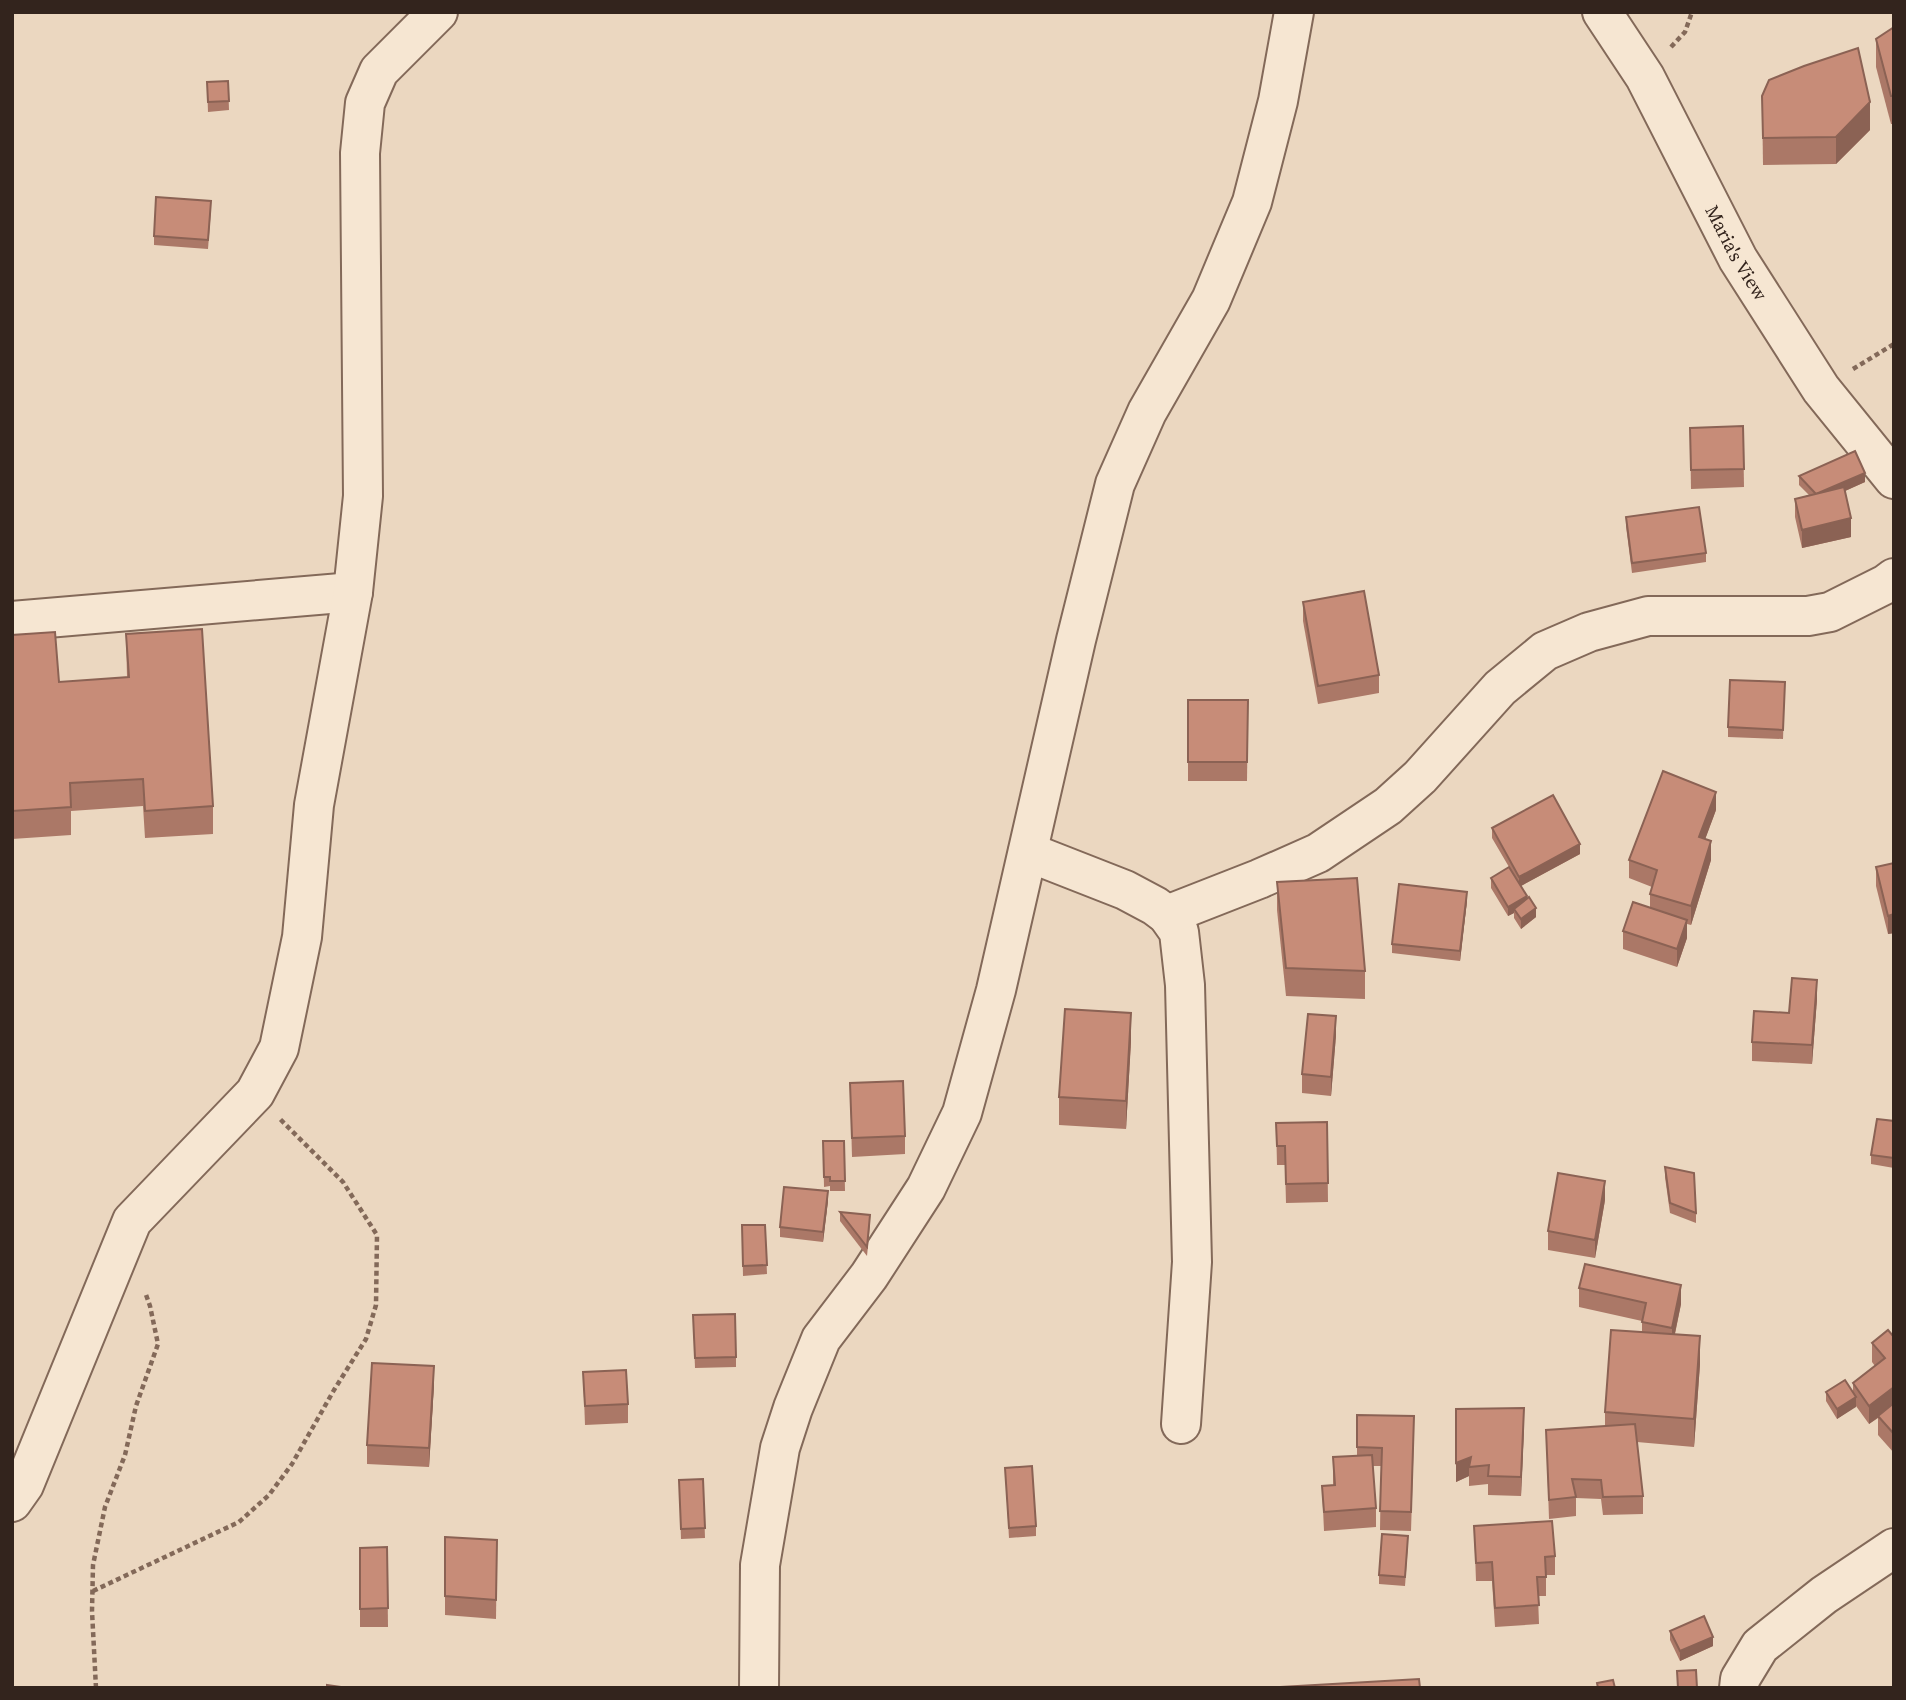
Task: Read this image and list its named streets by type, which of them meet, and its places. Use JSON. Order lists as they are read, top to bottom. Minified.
{"streets":{"street":["Maria's View"]}}
